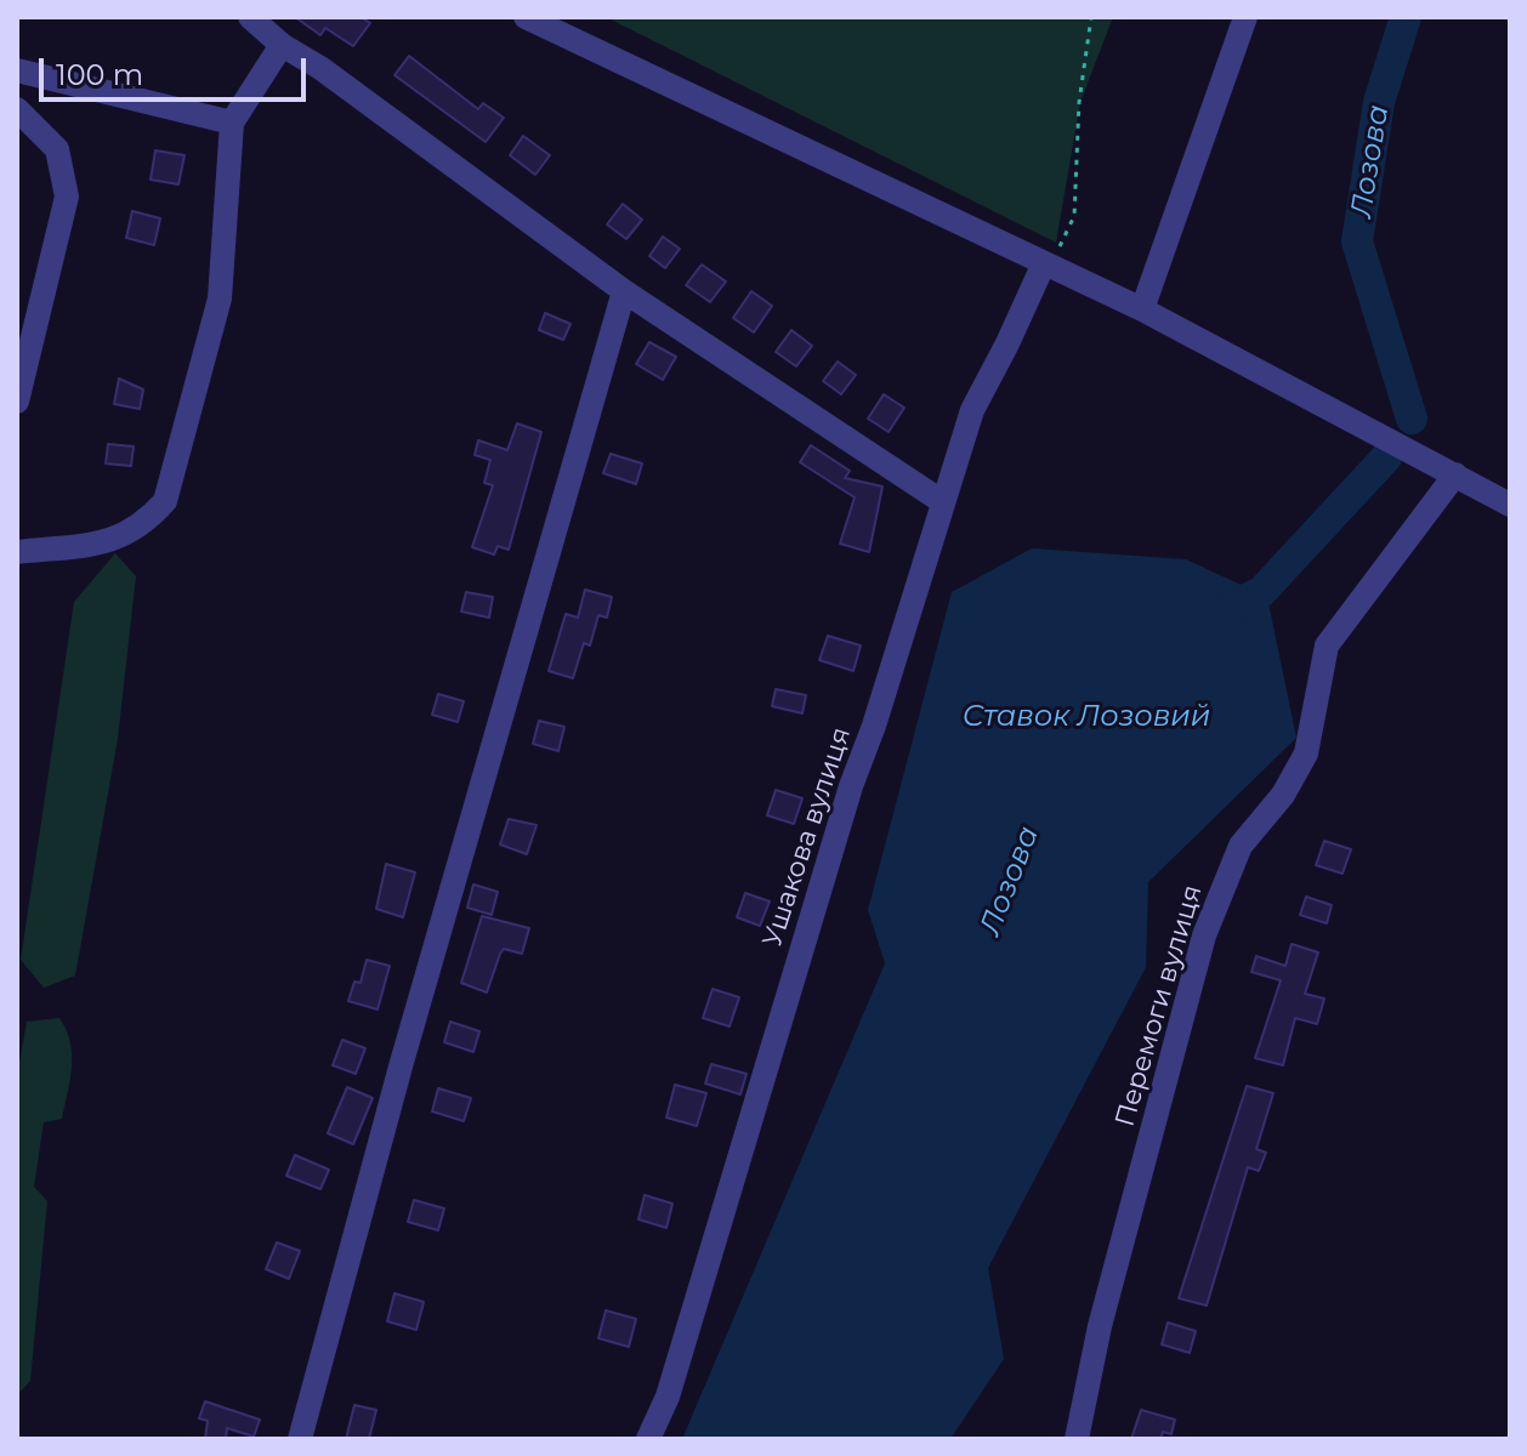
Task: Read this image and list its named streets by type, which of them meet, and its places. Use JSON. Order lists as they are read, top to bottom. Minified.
{"streets":{"street":["Ушакова вулиця","Перемоги вулиця"]},"water":["Лозова","Ставок Лозовий"],"scale_bar":"100 m"}
